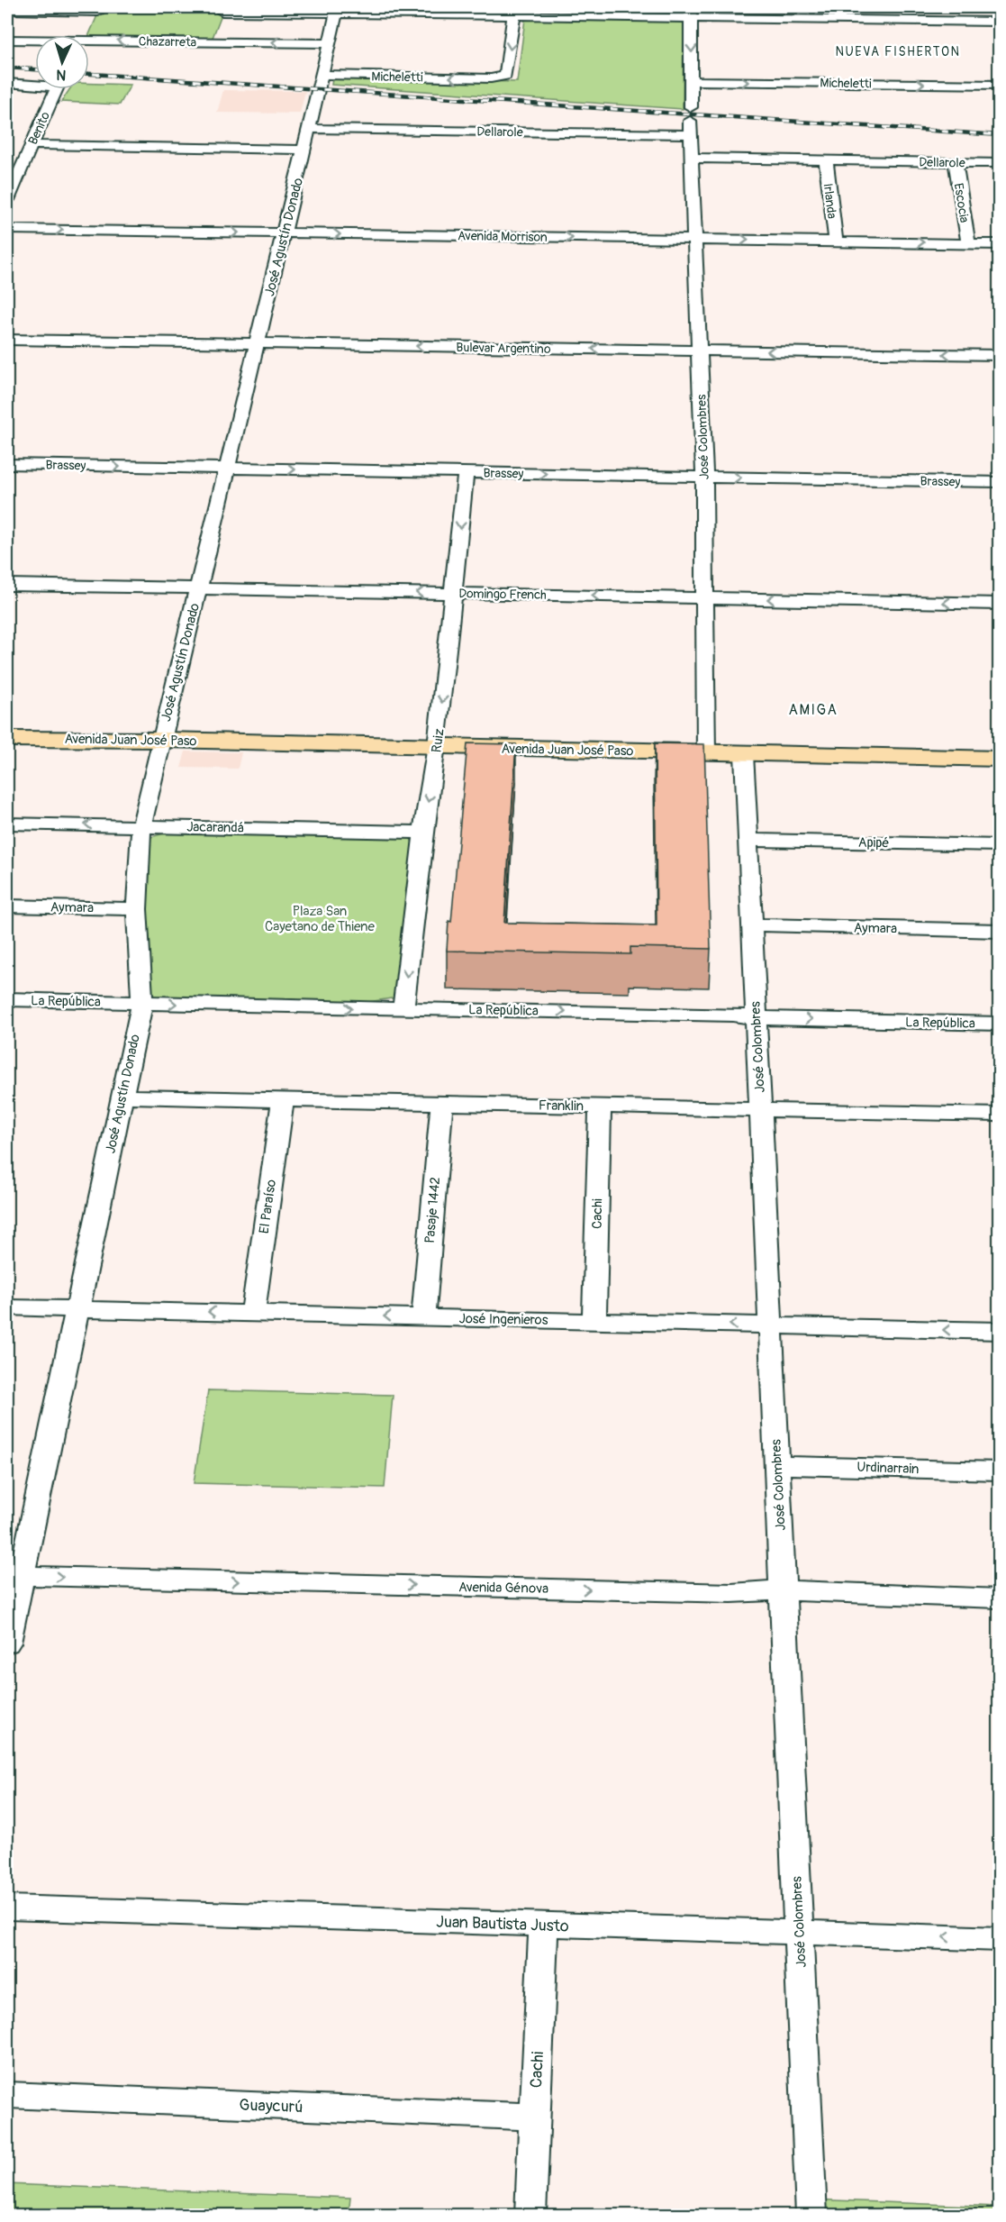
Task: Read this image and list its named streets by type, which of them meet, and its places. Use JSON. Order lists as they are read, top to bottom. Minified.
{"streets":{"main road":["Avenida Juan José Paso"],"street":["Chazarreta","Micheletti","Benito","Dellarole","Irlanda","Escocia","Avenida Morrison","José Agustín Donado","Bulevar Argentino","José Colombres","Brassey","Domingo French","Ruiz","Jacarandá","Apipé","Aymara","La República","Franklin","El Paraíso","Pasaje 1442","Cachi","José Ingenieros","Urdinarrain","Avenida Génova","Juan Bautista Justo","Guaycurú"]},"crossings":[["Chazarreta","José Agustín Donado"],["Micheletti","José Agustín Donado"],["Micheletti","José Colombres"],["Dellarole","Irlanda"],["Dellarole","Escocia"],["Dellarole","José Agustín Donado"],["Dellarole","José Colombres"],["Irlanda","Avenida Morrison"],["Escocia","Avenida Morrison"],["Avenida Morrison","José Agustín Donado"],["Avenida Morrison","José Colombres"],["José Agustín Donado","Bulevar Argentino"],["José Agustín Donado","Brassey"],["José Agustín Donado","Domingo French"],["José Agustín Donado","Avenida Juan José Paso"],["José Agustín Donado","Jacarandá"],["José Agustín Donado","Aymara"],["José Agustín Donado","La República"],["José Agustín Donado","Franklin"],["José Agustín Donado","José Ingenieros"],["José Agustín Donado","Avenida Génova"],["Bulevar Argentino","José Colombres"],["José Colombres","Brassey"],["José Colombres","Domingo French"],["José Colombres","Avenida Juan José Paso"],["José Colombres","Apipé"],["José Colombres","Aymara"],["José Colombres","La República"],["José Colombres","Franklin"],["José Colombres","José Ingenieros"],["José Colombres","Urdinarrain"],["José Colombres","Avenida Génova"],["José Colombres","Juan Bautista Justo"],["Brassey","Ruiz"],["Domingo French","Ruiz"],["Avenida Juan José Paso","Ruiz"],["Ruiz","Jacarandá"],["Ruiz","La República"],["Franklin","El Paraíso"],["Franklin","Pasaje 1442"],["Franklin","Cachi"],["El Paraíso","José Ingenieros"],["Pasaje 1442","José Ingenieros"],["Cachi","José Ingenieros"],["Cachi","Juan Bautista Justo"],["Cachi","Guaycurú"]],"one_way":["Avenida Morrison","Bulevar Argentino","Brassey","Domingo French","Ruiz","La República","José Ingenieros","Avenida Génova"],"districts":["NUEVA FISHERTON","AMIGA"],"parks":["Plaza San Cayetano de Thiene"],"north":"bottom"}
